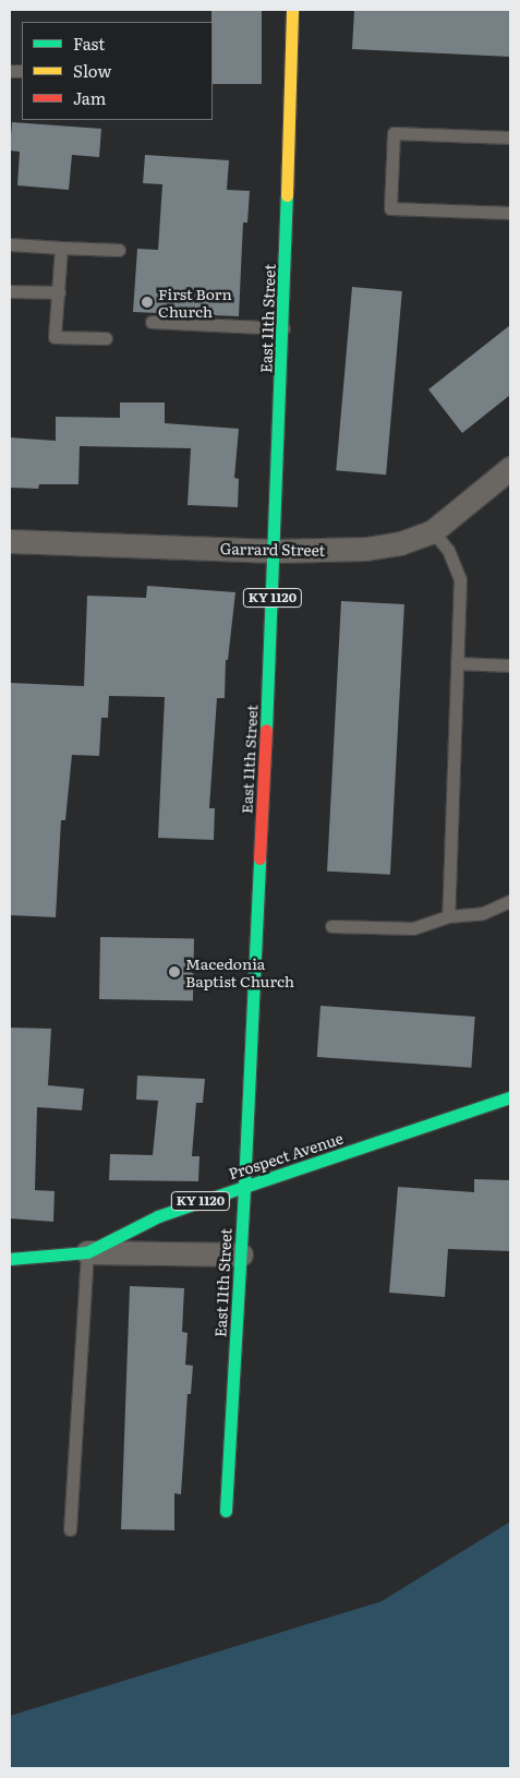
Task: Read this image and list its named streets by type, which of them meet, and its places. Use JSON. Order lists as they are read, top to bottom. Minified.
{"streets":{"main road":["East 11th Street","KY 1120","Prospect Avenue"],"street":["Garrard Street"]},"crossings":[["East 11th Street","Garrard Street"],["East 11th Street","Prospect Avenue"]],"places":["First Born Church","Macedonia Baptist Church"],"legend":["Fast","Slow","Jam"]}
